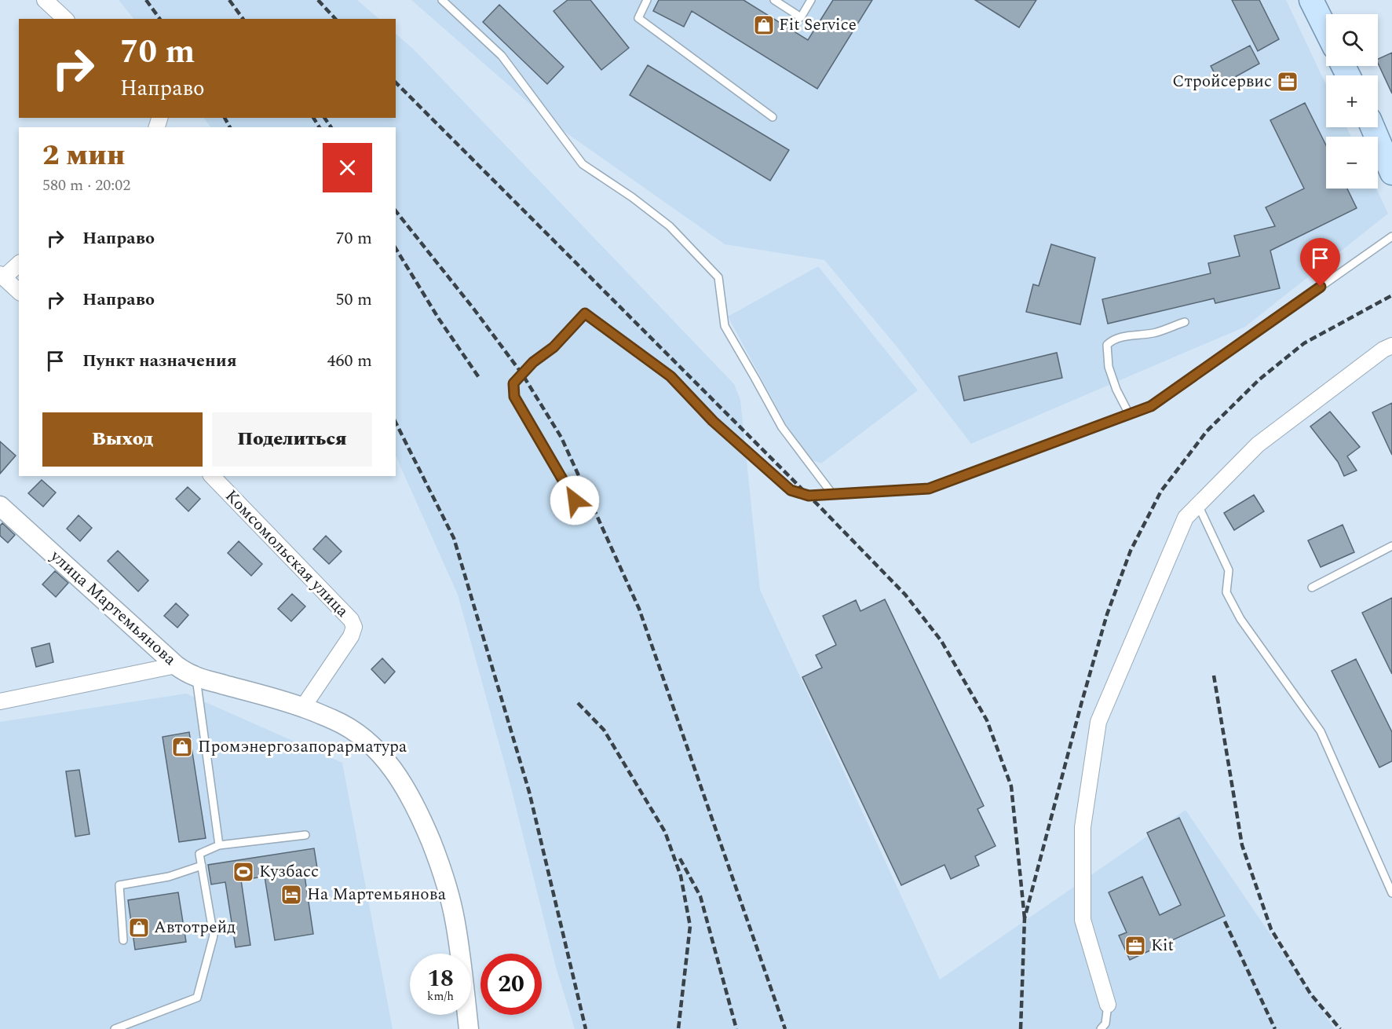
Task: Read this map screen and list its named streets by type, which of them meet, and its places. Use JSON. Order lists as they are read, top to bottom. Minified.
{"streets":{"street":["Комсомольская улица","улица Мартемьянова"]},"crossings":[["Комсомольская улица","улица Мартемьянова"]],"places":{"shop":["Fit Service","Промэнергозапорарматура","Автотрейд"],"office":["Стройсервис","Kit"],"sports":["Кузбасс"],"hotel":["На Мартемьянова"]},"page":{"map_buttons":["+","−"],"turn":["70 m","Направо"],"heading":["2 мин","580 m · 20:02"],"list":[{"name":"Направо","value":"70 m"},{"name":"Направо","value":"50 m"},{"name":"Пункт назначения","value":"460 m"}],"buttons":["Выход","Поделиться"],"speed":"18 km/h","limit":"20"}}
